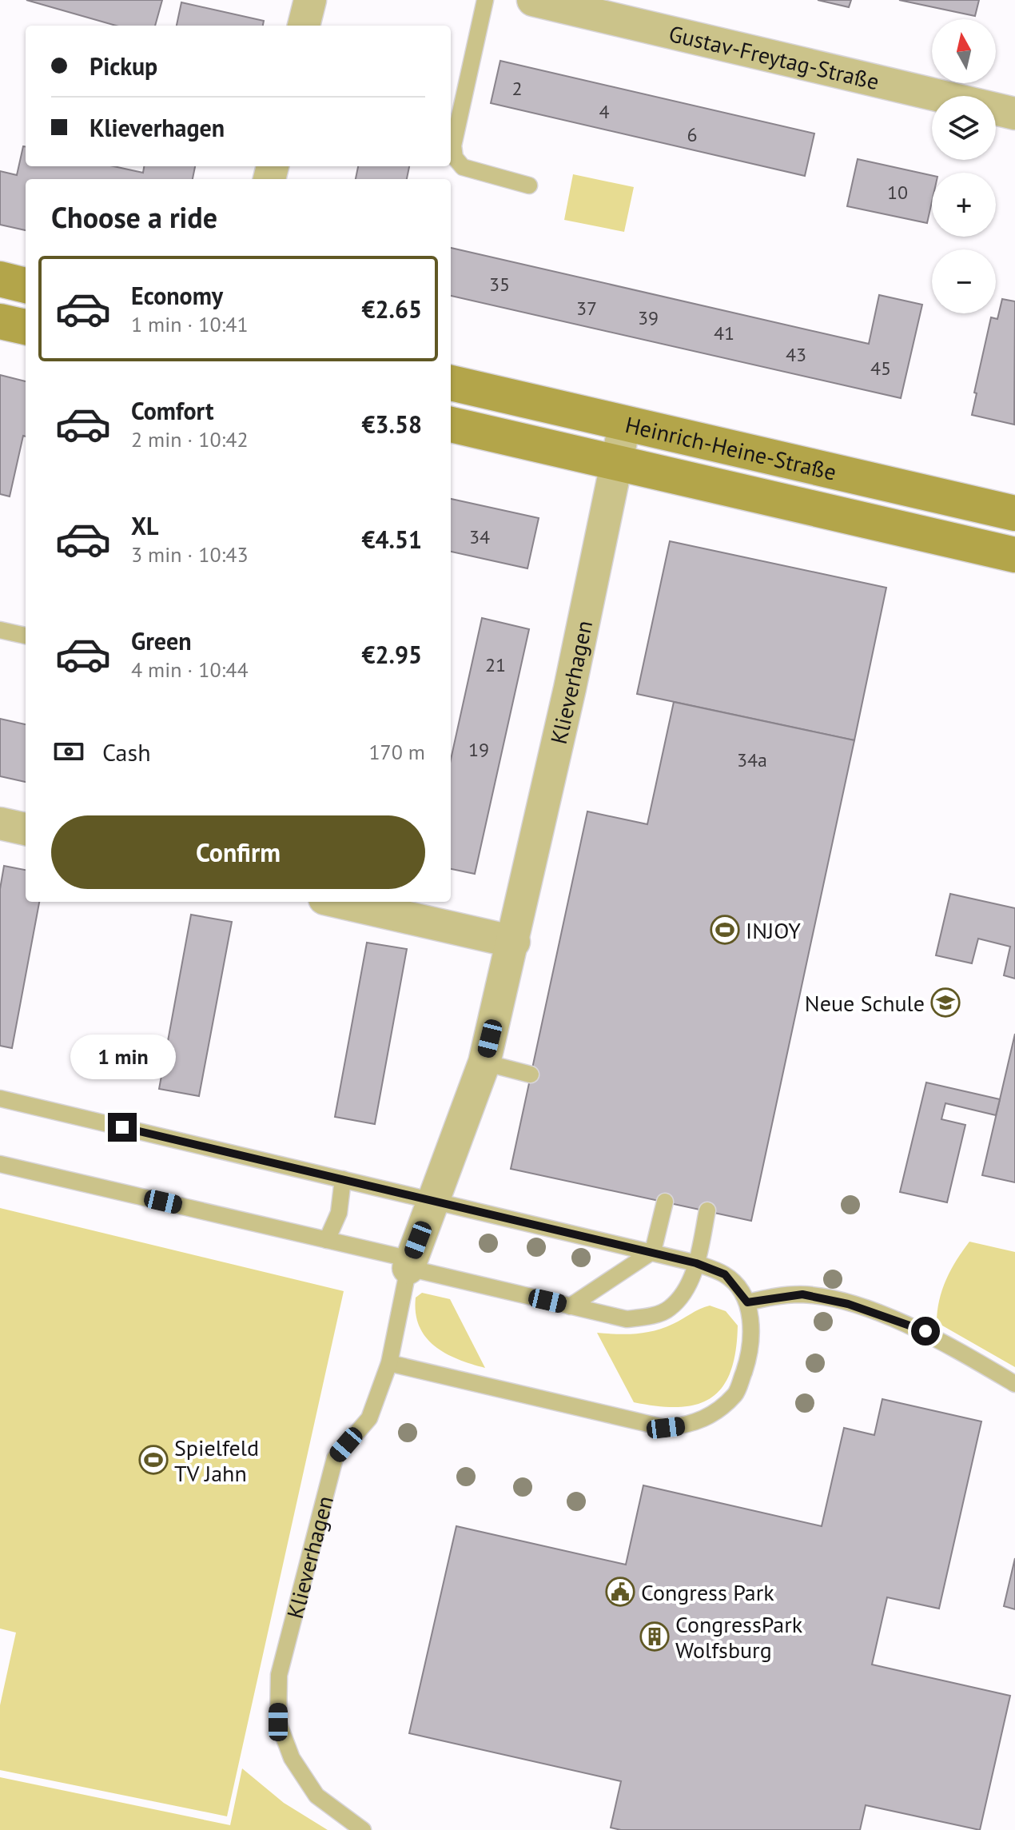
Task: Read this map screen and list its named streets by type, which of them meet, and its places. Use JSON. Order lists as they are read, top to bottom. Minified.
{"streets":{"street":["Gustav-Freytag-Straße","Heinrich-Heine-Straße","Klieverhagen"]},"crossings":[["Heinrich-Heine-Straße","Klieverhagen"]],"places":{"sports":["INJOY","Spielfeld TV Jahn"],"school or university":["Neue Schule"],"public building":["Congress Park"],"building":["CongressPark Wolfsburg"]},"house_numbers":["2","4","6","10","35","37","39","41","43","45","34","21","19","34a"],"north":"top","page":{"map_buttons":["+","−"],"banner":["Pickup","Klieverhagen"],"heading":"Choose a ride","list":[{"name":"Economy","note":"1 min · 10:41","value":"€2.65"},{"name":"Comfort","note":"2 min · 10:42","value":"€3.58"},{"name":"XL","note":"3 min · 10:43","value":"€4.51"},{"name":"Green","note":"4 min · 10:44","value":"€2.95"}],"pay":["Cash","170 m"],"buttons":"Confirm","bubble":"1 min"}}
